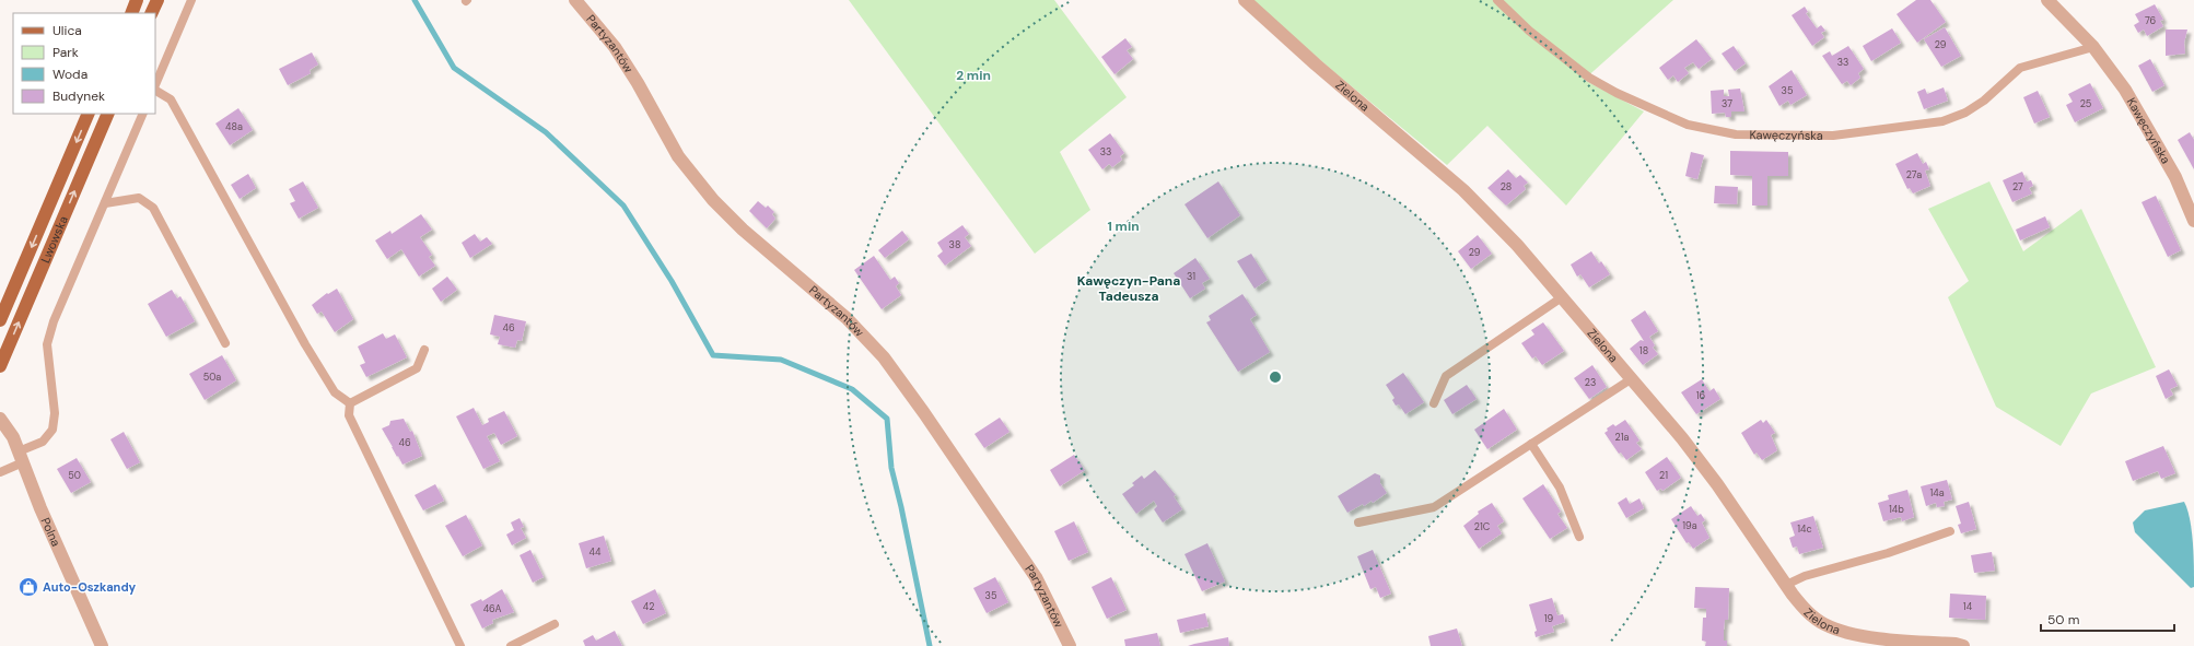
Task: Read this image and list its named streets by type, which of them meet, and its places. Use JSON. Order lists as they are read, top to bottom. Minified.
{"streets":{"main road":["Lwowska"],"street":["Partyzantów","Zielona","Kawęczyńska","Polna"]},"districts":["Kawęczyn-Pana Tadeusza"],"places":{"shop":["Auto-Oszkandy"]},"house_numbers":["76","29","33","35","37","25","48a","33","27a","28","27","38","29","31","46","18","50a","23","16","21a","46","50","21","14a","14b","19a","21C","14c","44","35","42","14","46A","19"],"legend":["Ulica","Park","Woda","Budynek"],"scale_bar":"50 m","rings":["2 min","1 min"]}
